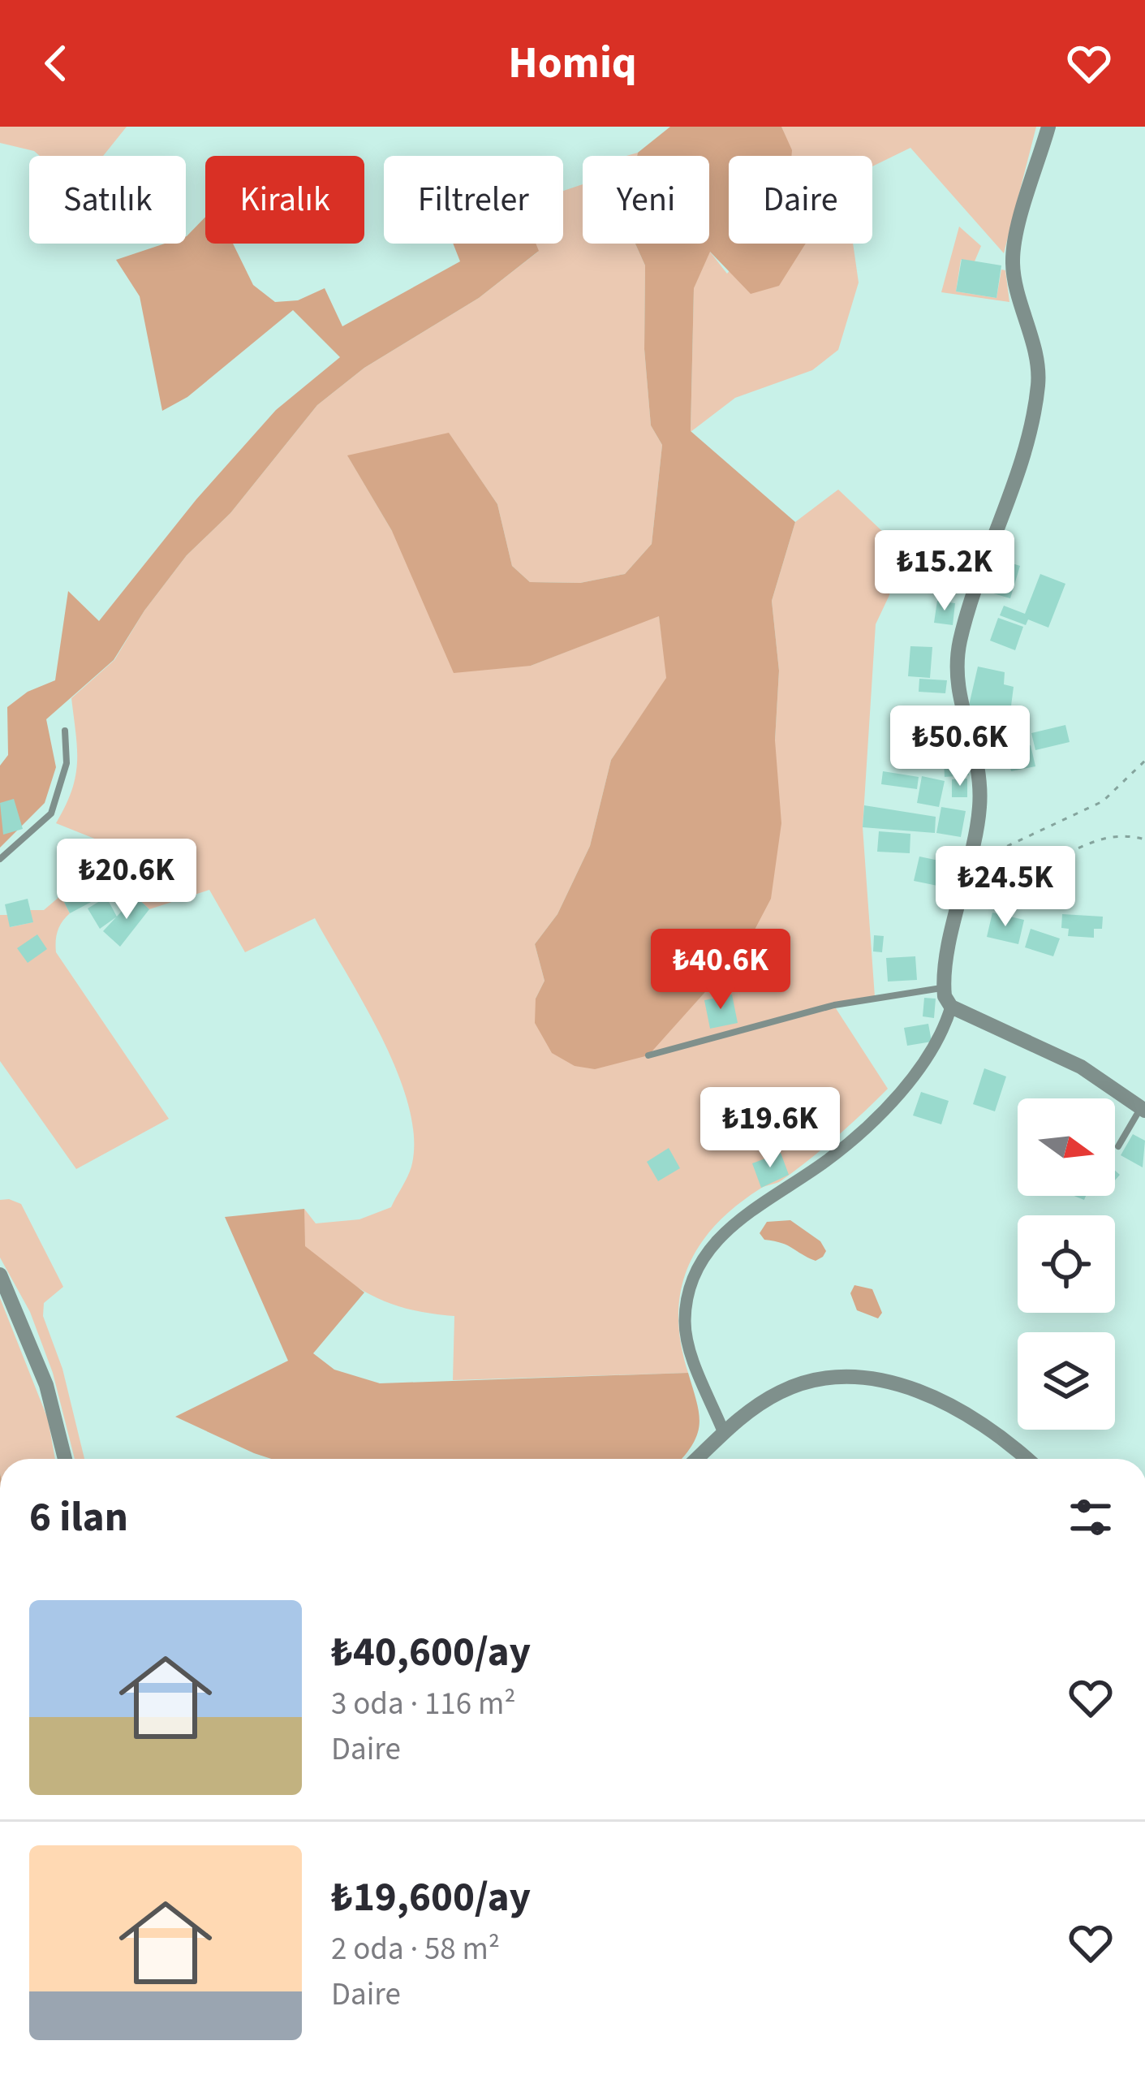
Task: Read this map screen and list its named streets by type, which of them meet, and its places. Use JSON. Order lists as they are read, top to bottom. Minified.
{"north":"right","page":{"header":"Homiq","chip":["Satılık","Kiralık","Filtreler","Yeni","Daire"],"price":["₺15.2K","₺50.6K","₺20.6K","₺24.5K","₺40.6K","₺19.6K"],"heading":"6 ilan","list":[{"name":"₺40,600/ay","note":"3 oda · 116 m² · Daire"},{"name":"₺19,600/ay","note":"2 oda · 58 m² · Daire"}]}}
